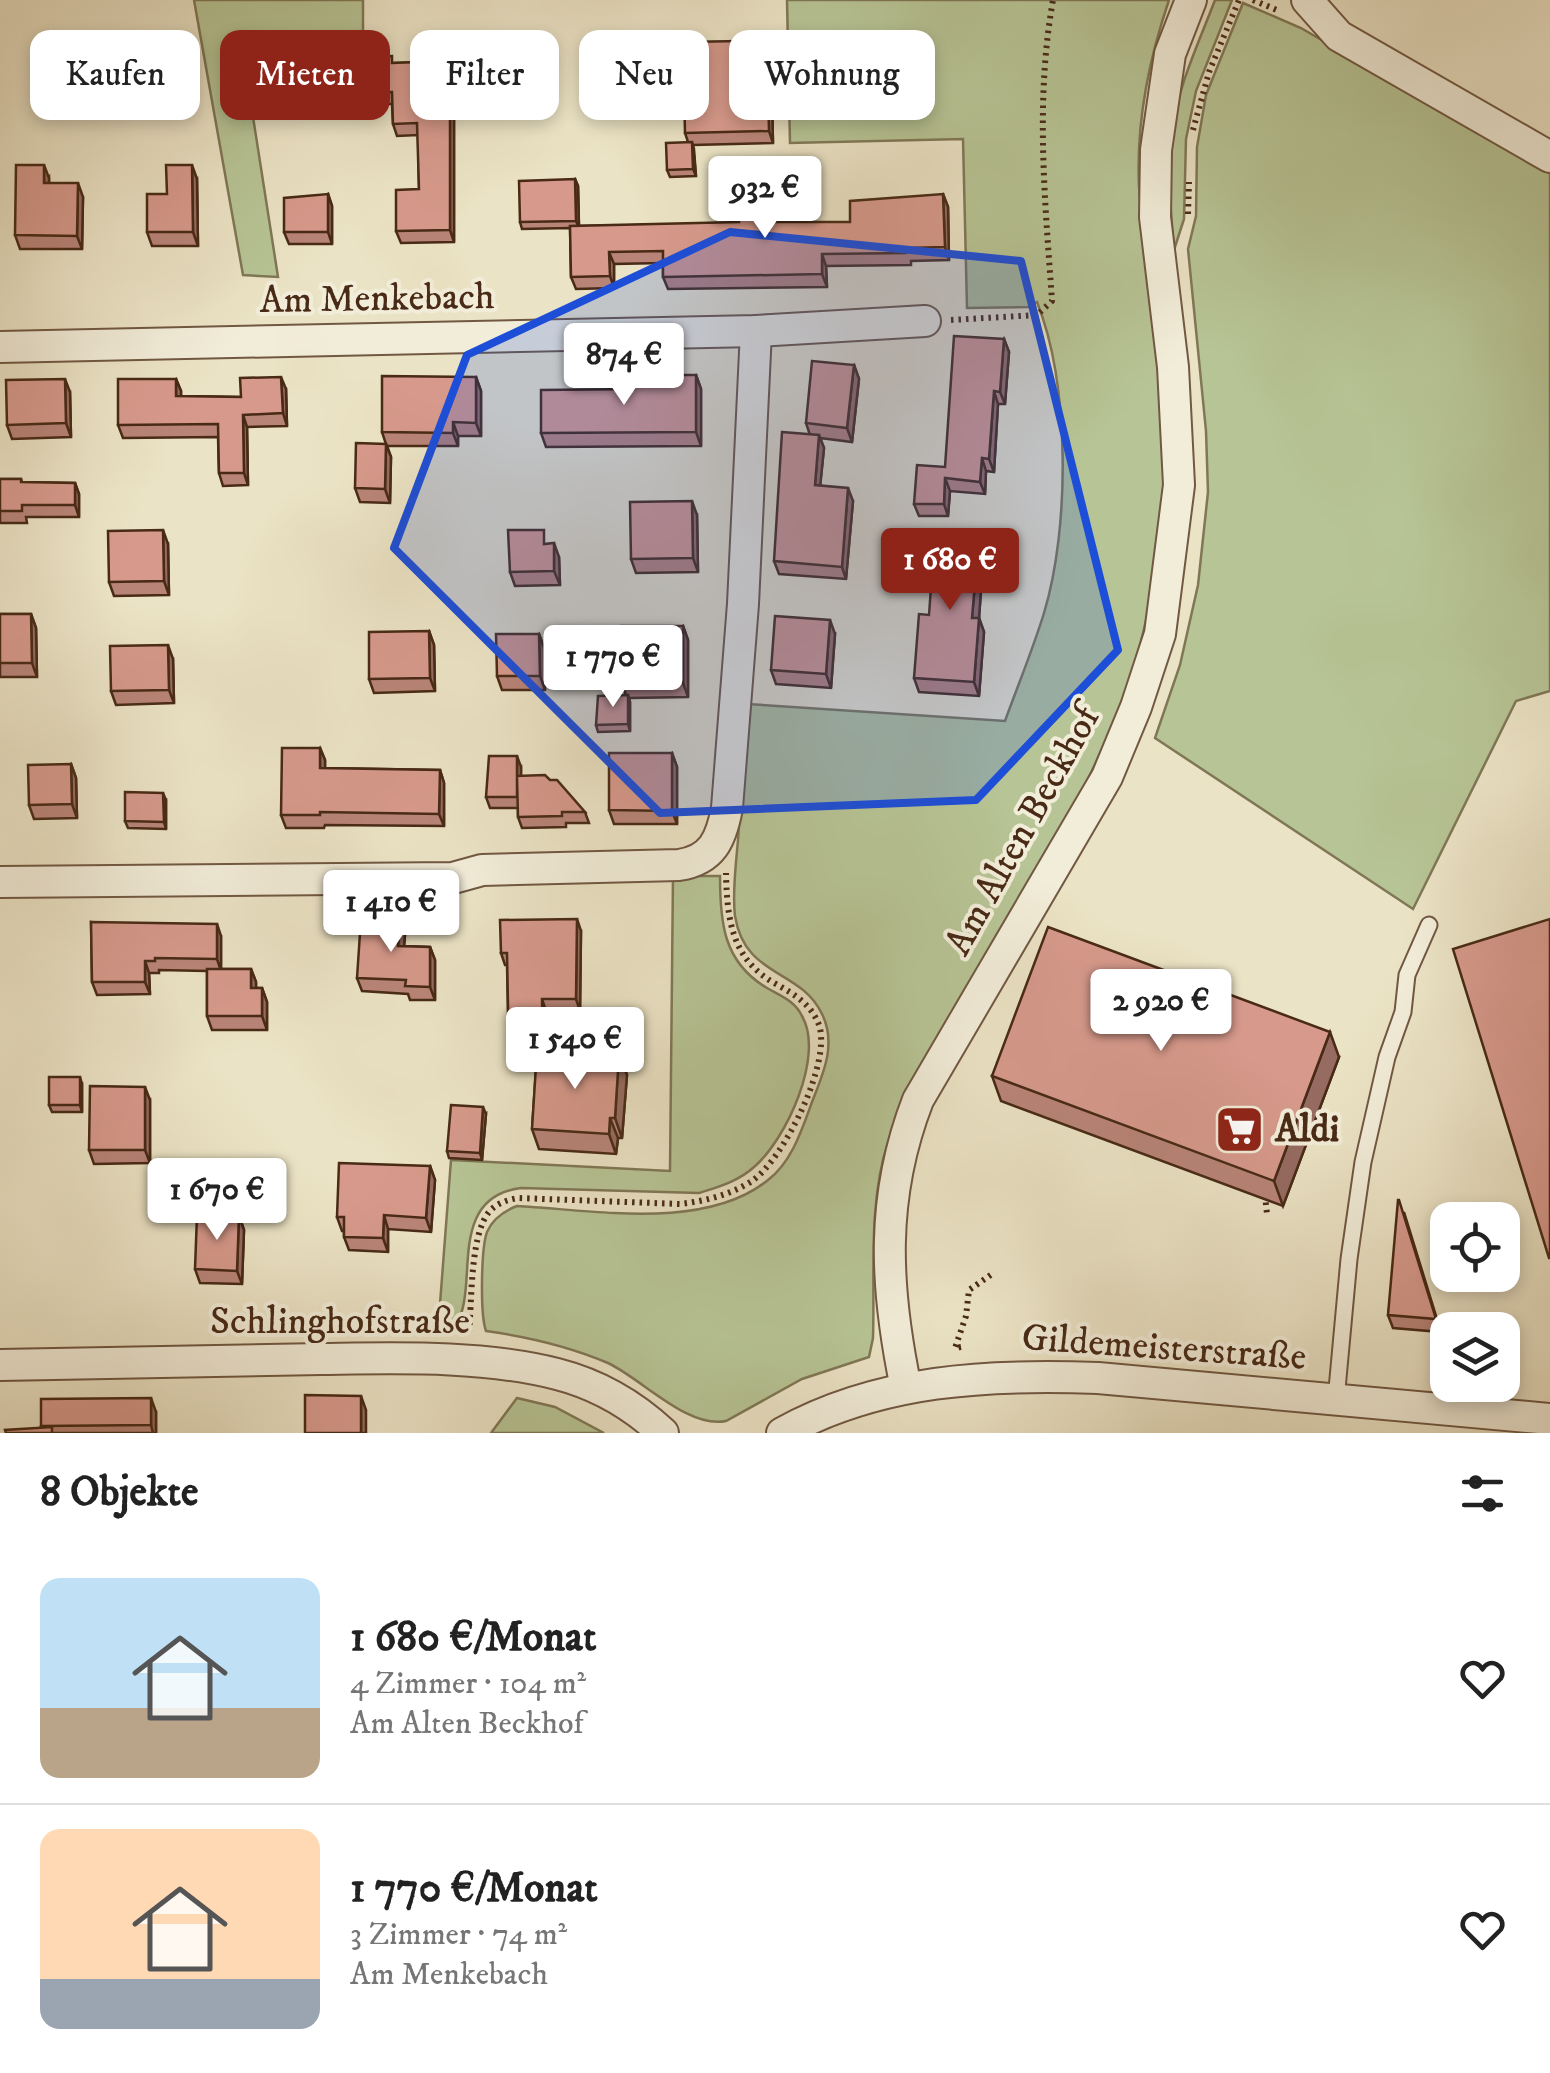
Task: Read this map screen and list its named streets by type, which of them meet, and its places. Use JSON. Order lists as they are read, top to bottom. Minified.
{"streets":{"street":["Am Menkebach","Am Alten Beckhof","Schlinghofstraße","Gildemeisterstraße"]},"crossings":[["Am Alten Beckhof","Gildemeisterstraße"]],"places":{"supermarket":["Aldi"]},"page":{"chip":["Kaufen","Mieten","Filter","Neu","Wohnung"],"price":["932 €","874 €","1 680 €","1 770 €","1 410 €","2 920 €","1 540 €","1 670 €"],"heading":"8 Objekte","list":[{"name":"1 680 €/Monat","note":"4 Zimmer · 104 m² · Am Alten Beckhof"},{"name":"1 770 €/Monat","note":"3 Zimmer · 74 m² · Am Menkebach"}]}}
